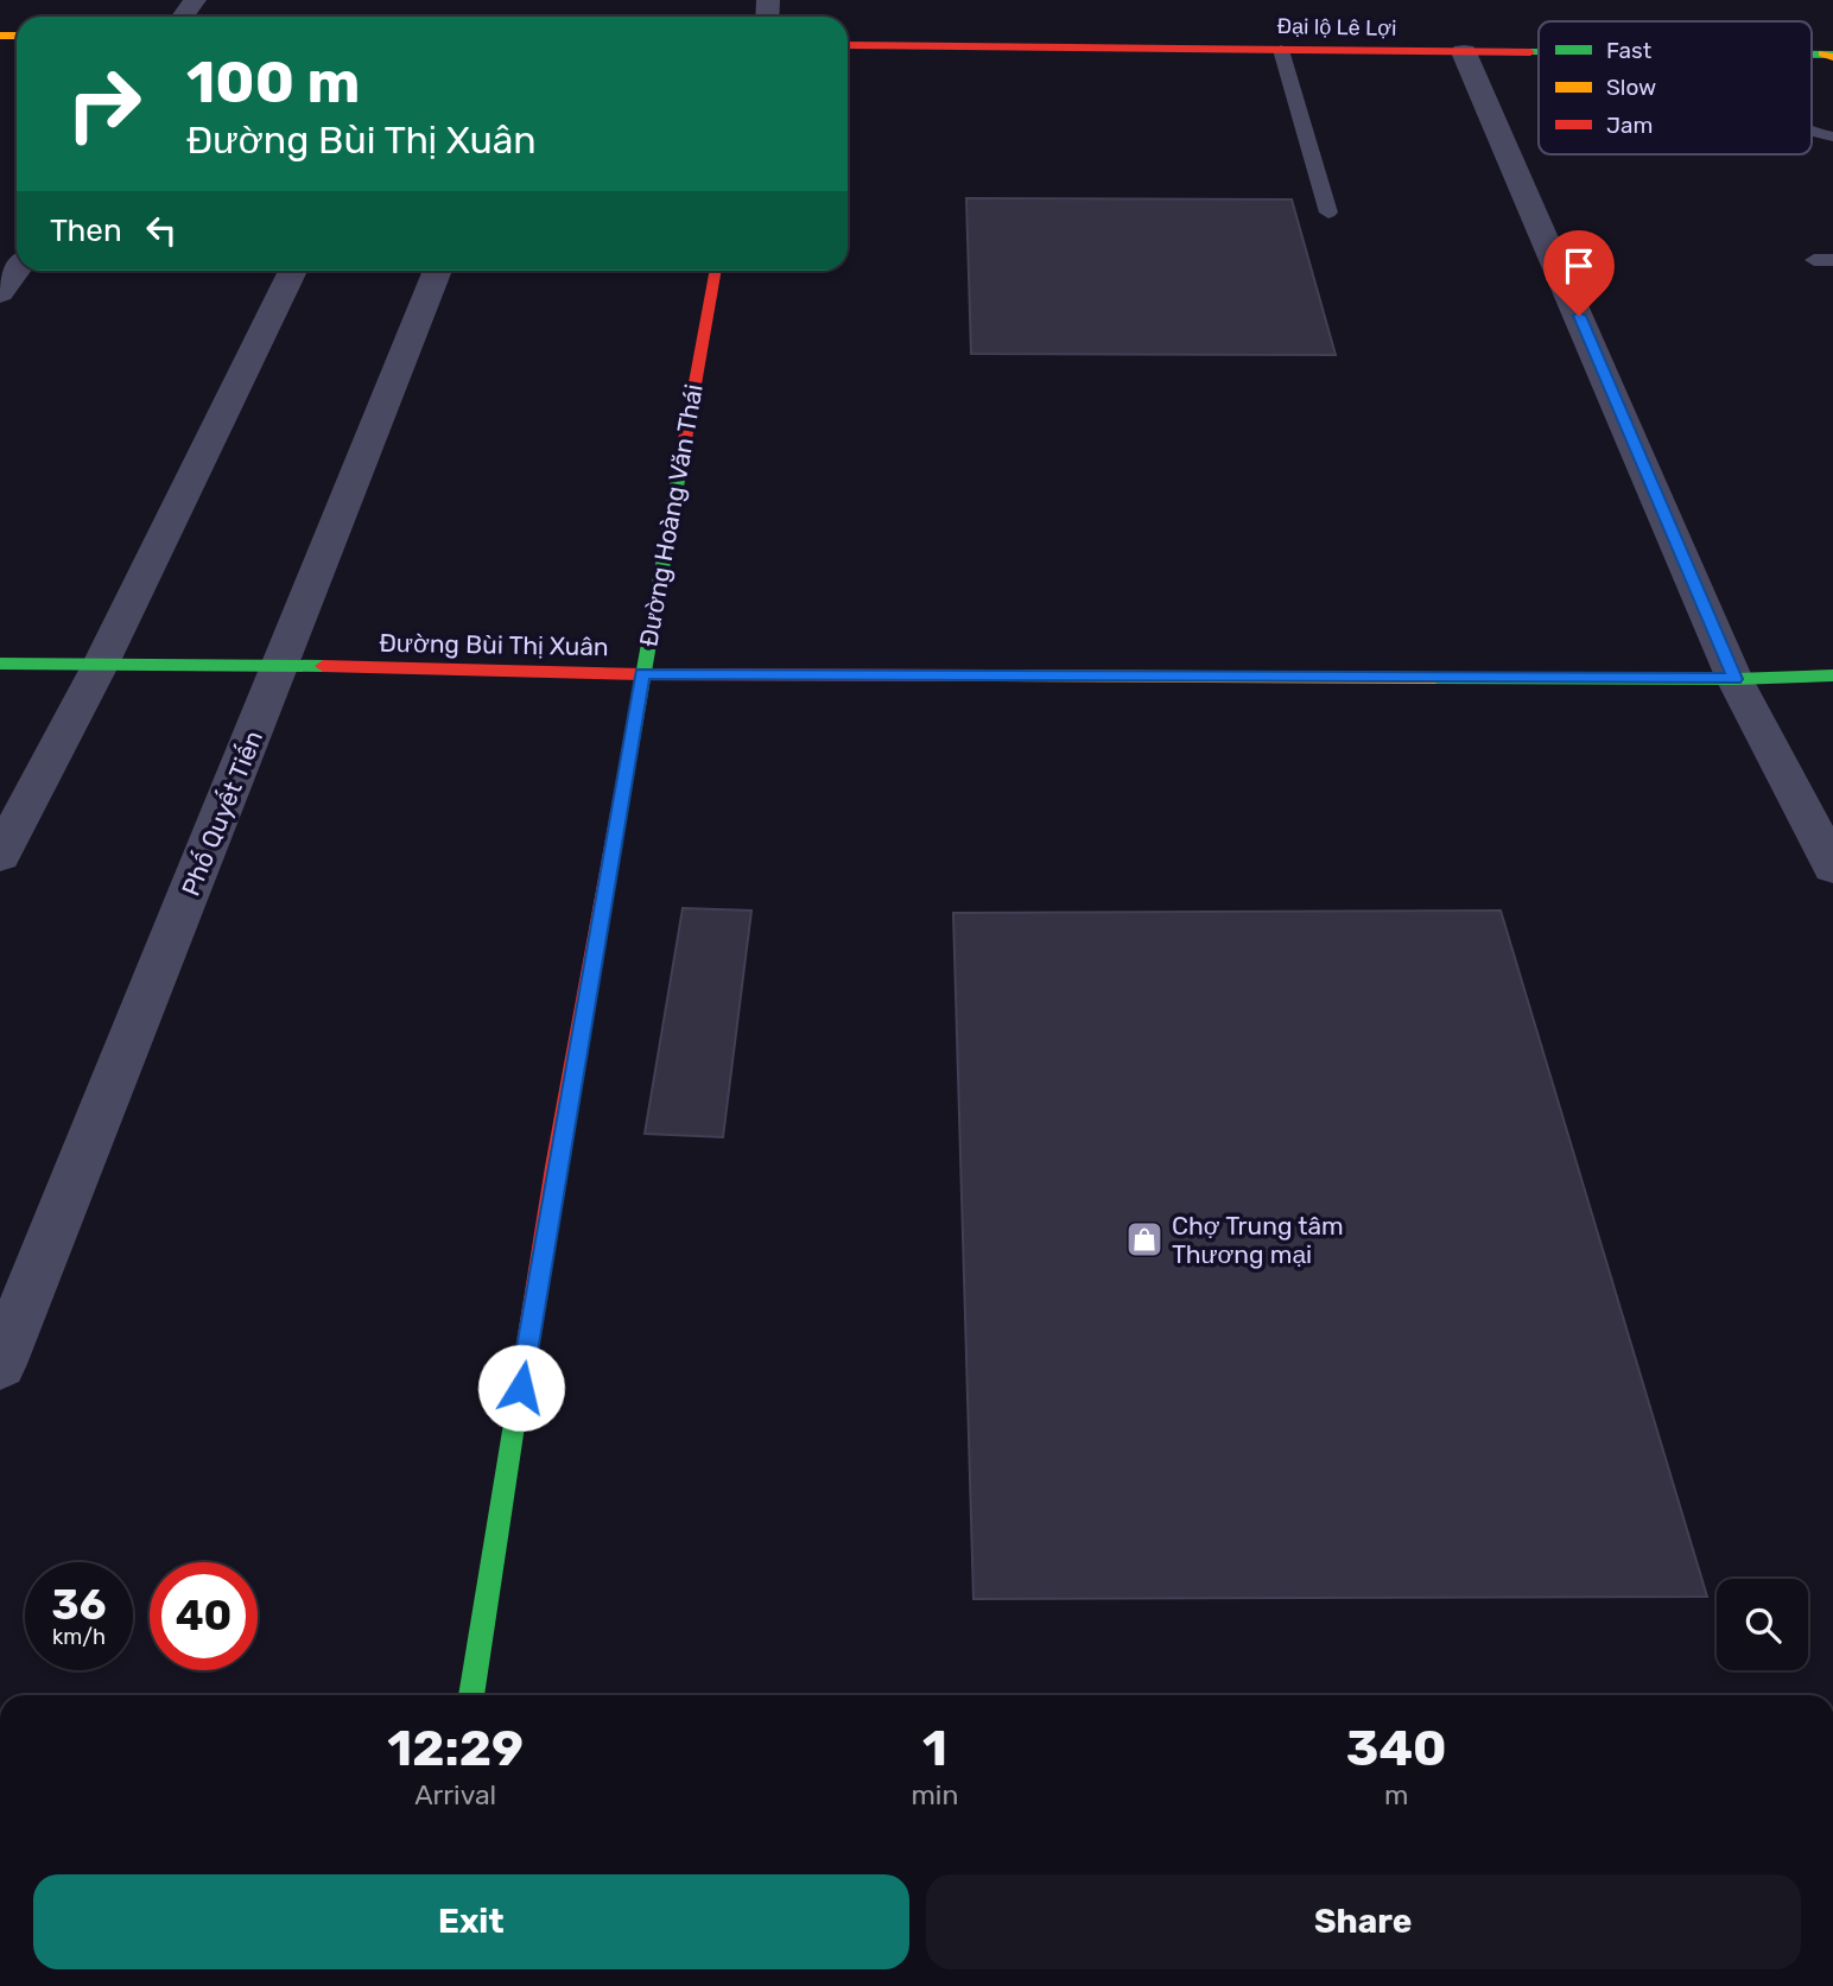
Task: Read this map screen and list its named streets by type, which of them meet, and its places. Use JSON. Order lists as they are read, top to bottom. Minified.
{"streets":{"street":["Đại lộ Lê Lợi","Đường Hoàng Văn Thái","Đường Bùi Thị Xuân","Phố Quyết Tiến"]},"crossings":[["Đường Hoàng Văn Thái","Đường Bùi Thị Xuân"],["Đường Bùi Thị Xuân","Phố Quyết Tiến"]],"places":{"shop":["Chợ Trung tâm Thương mại"]},"legend":["Fast","Slow","Jam"],"page":{"turn":["100 m","Đường Bùi Thị Xuân"],"then":"Then","speed":"36 km/h","limit":"40","eta":["12:29","Arrival","1","min","340","m"],"buttons":["Exit","Share"]}}
